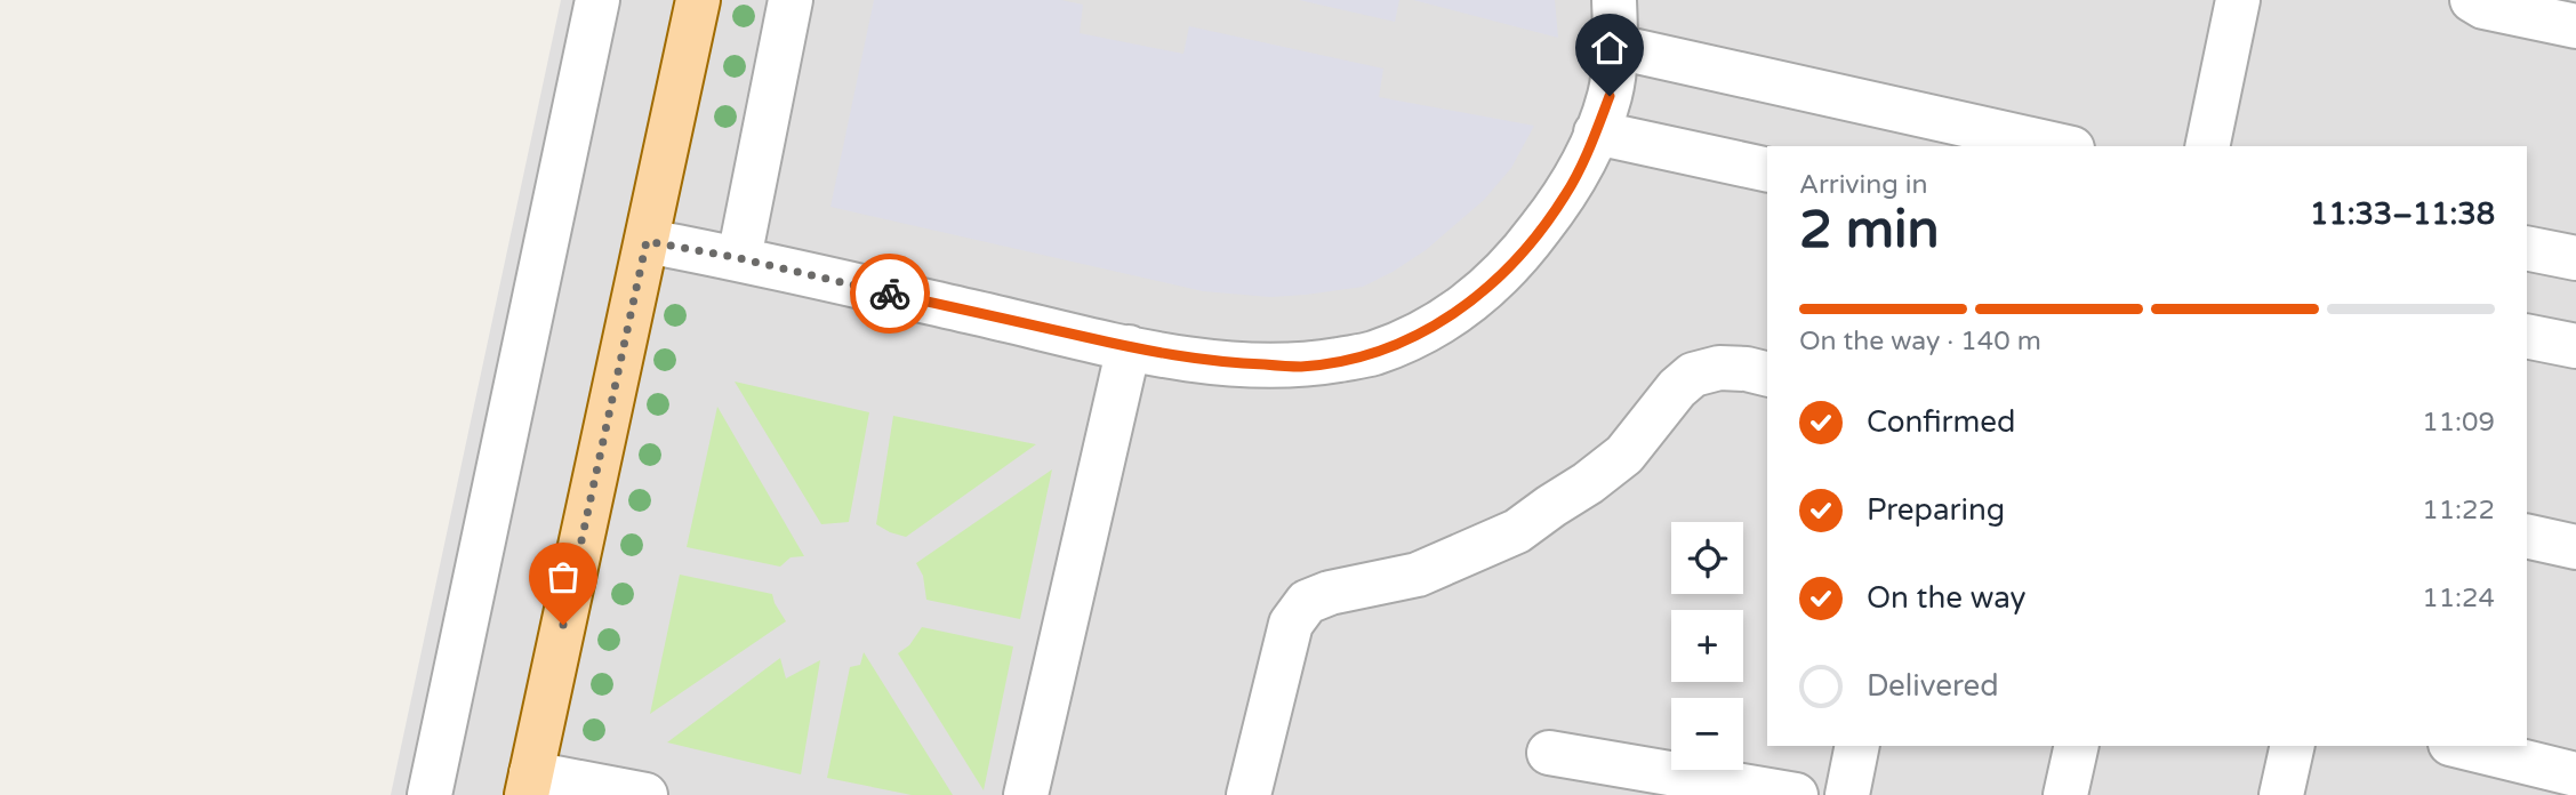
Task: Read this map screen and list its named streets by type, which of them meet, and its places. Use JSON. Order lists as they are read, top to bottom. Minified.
{"page":{"heading":["2 min","Arriving in","11:33–11:38"],"bar":"On the way · 140 m","list":[["Confirmed","11:09"],["Preparing","11:22"],["On the way","11:24"],"Delivered"],"map_buttons":["+","−"]}}
